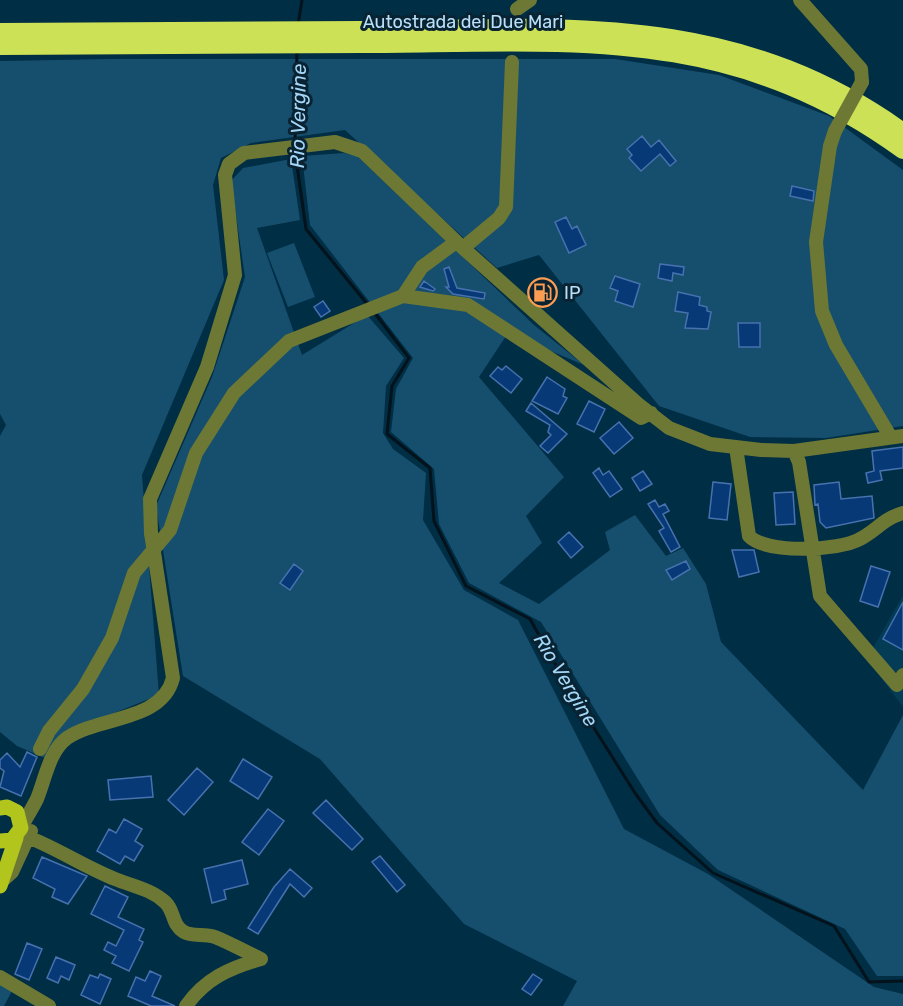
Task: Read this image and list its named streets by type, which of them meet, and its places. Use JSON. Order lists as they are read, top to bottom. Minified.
{"streets":{"highway":["Autostrada dei Due Mari"]},"water":["Rio Vergine"],"places":{"fuel station":["IP"]}}
